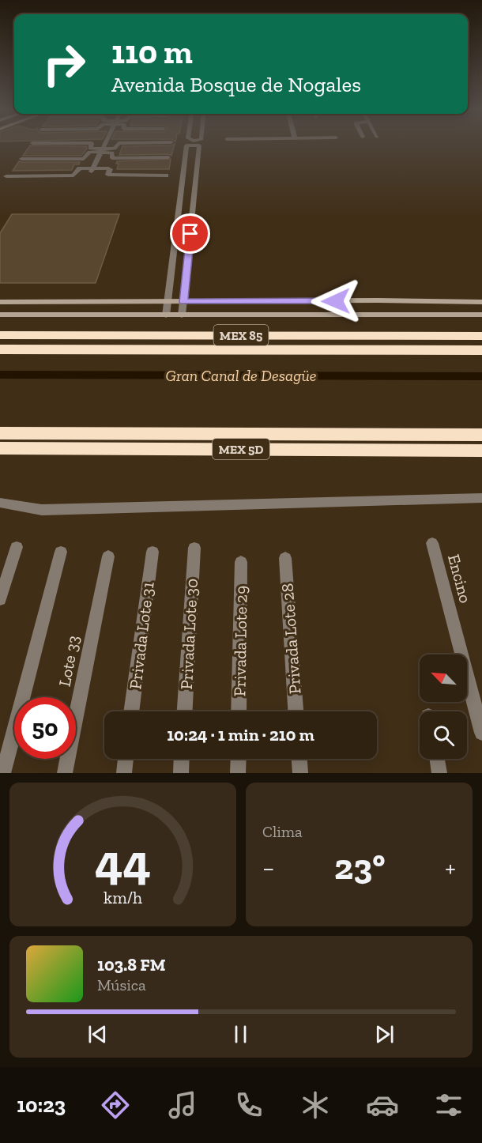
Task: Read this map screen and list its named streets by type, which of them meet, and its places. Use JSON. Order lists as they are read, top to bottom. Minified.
{"streets":{"highway":["MEX 85","MEX 5D"],"street":["Encino","Privada Lote 30","Privada Lote 31","Privada Lote 28","Privada Lote 29","Lote 33"]},"water":["Gran Canal de Desagüe"],"north":"top left","page":{"turn":["110 m","Avenida Bosque de Nogales"],"limit":"50","trip":"10:24 · 1 min · 210 m","tile":"Clima","heat":["−","23°","+"],"song":["103.8 FM","Música"],"tabs":"10:23","gauge":["44","km/h"]}}
